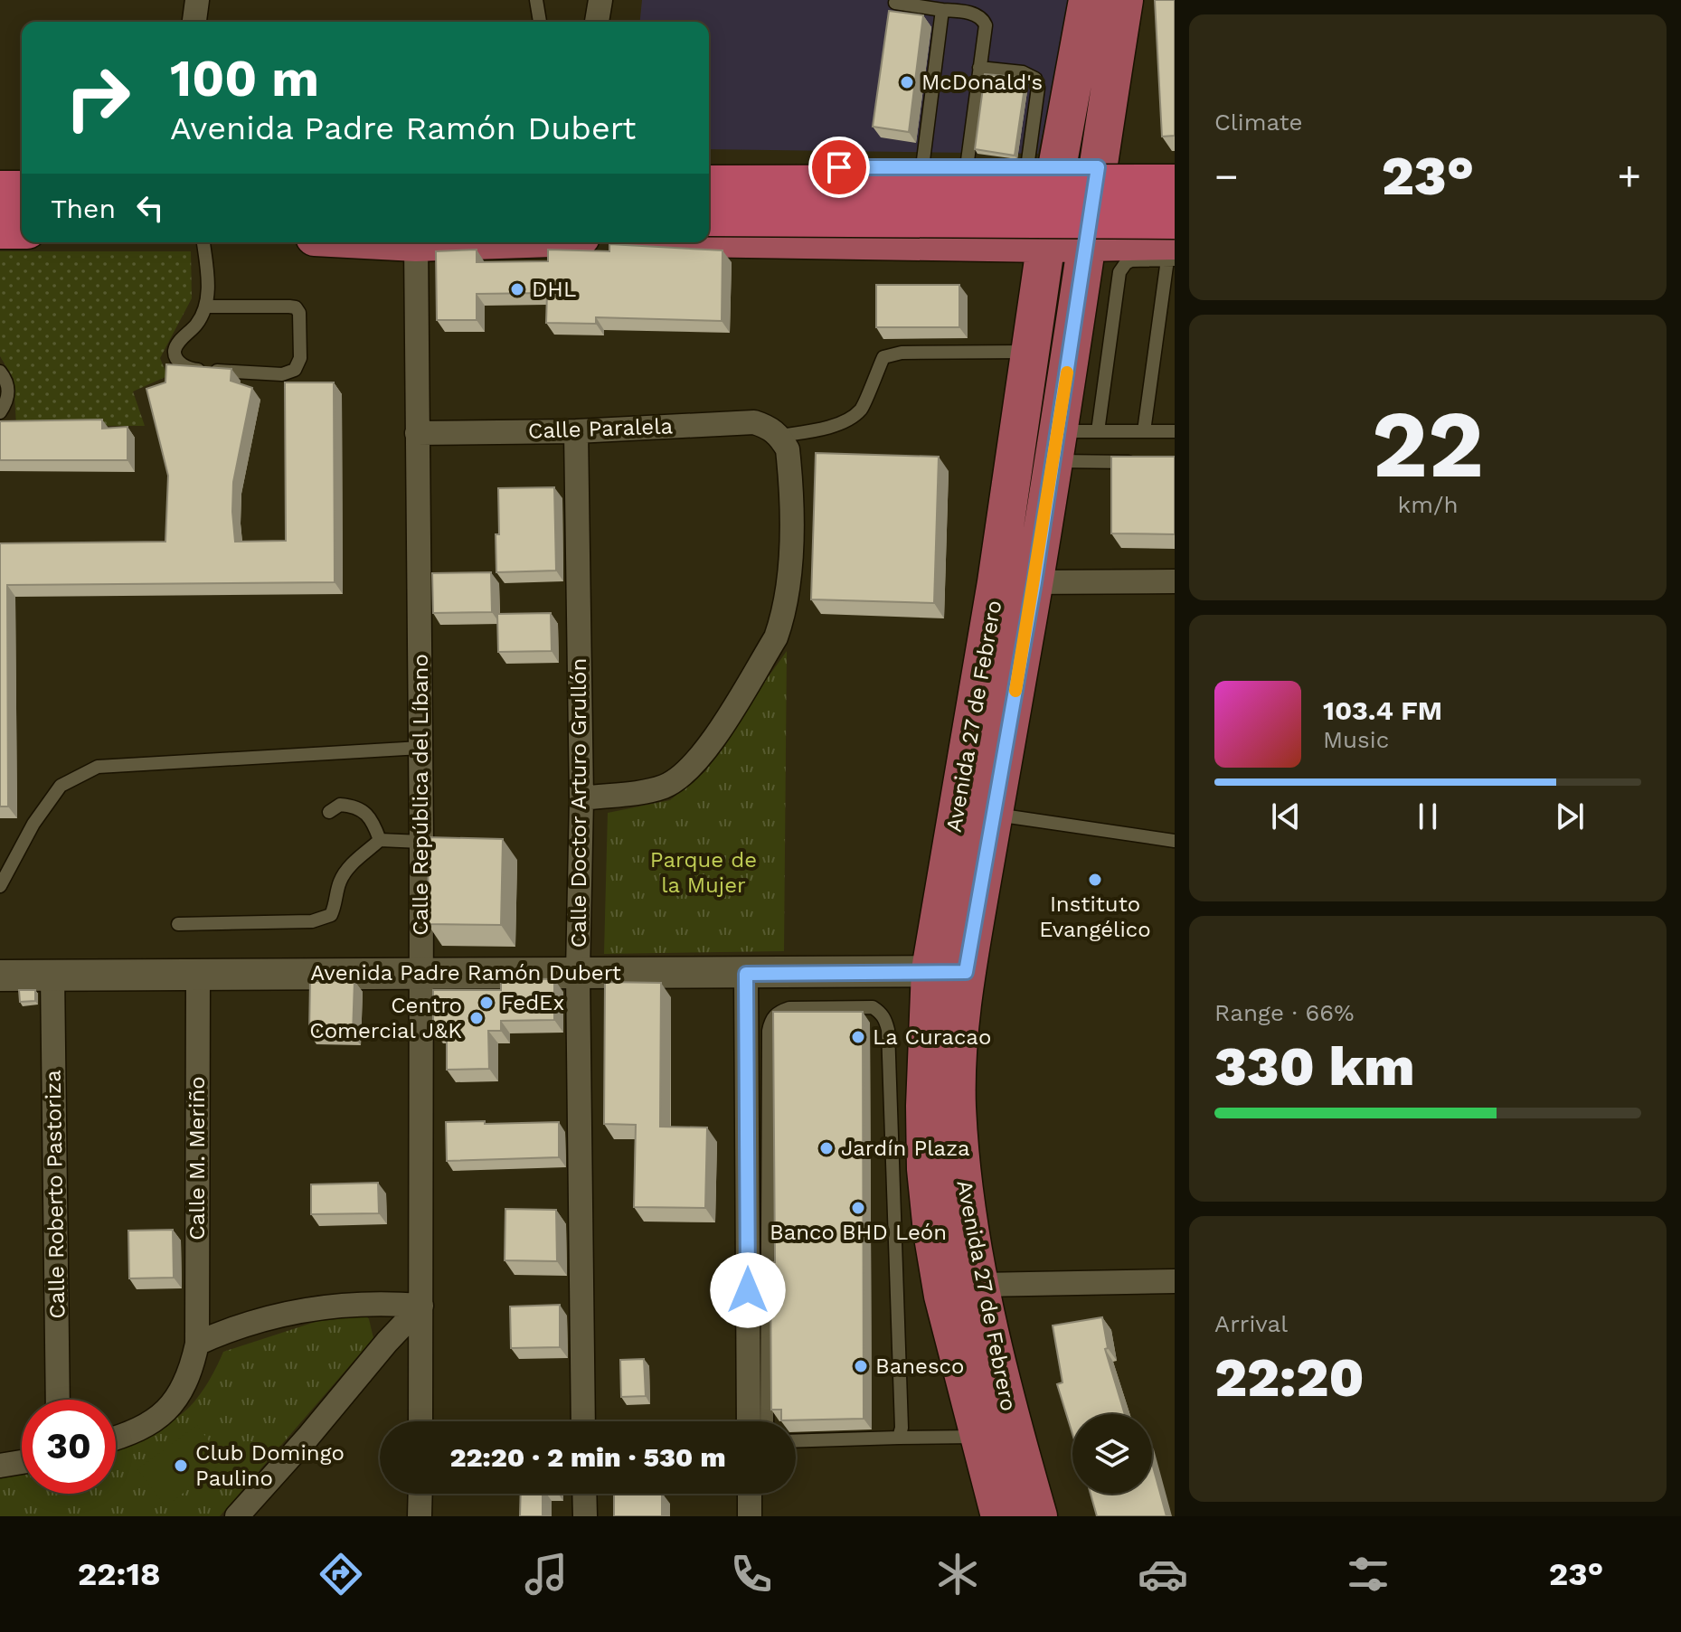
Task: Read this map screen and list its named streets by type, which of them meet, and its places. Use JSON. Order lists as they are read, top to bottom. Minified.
{"streets":{"main road":["Avenida 27 de Febrero"],"street":["Calle Paralela","Calle República del Líbano","Calle Doctor Arturo Grullón","Avenida Padre Ramón Dubert","Calle M. Meriño","Calle Roberto Pastoriza"]},"crossings":[["Calle Paralela","Calle República del Líbano"],["Calle Paralela","Calle Doctor Arturo Grullón"],["Avenida 27 de Febrero","Avenida Padre Ramón Dubert"],["Calle República del Líbano","Avenida Padre Ramón Dubert"],["Calle Doctor Arturo Grullón","Avenida Padre Ramón Dubert"],["Avenida Padre Ramón Dubert","Calle M. Meriño"],["Avenida Padre Ramón Dubert","Calle Roberto Pastoriza"]],"parks":["Parque de la Mujer"],"places":["McDonald's","DHL","Instituto Evangélico","FedEx","Centro Comercial J&K","La Curacao","Jardín Plaza","Banco BHD León","Banesco","Club Domingo Paulino"],"page":{"tile":["Climate",["22","km/h"],["Range · 66%","330 km"],["Arrival","22:20"]],"turn":["100 m","Avenida Padre Ramón Dubert"],"heat":["−","23°","+"],"then":"Then","song":["103.4 FM","Music"],"limit":"30","trip":"22:20 · 2 min · 530 m","tabs":["22:18","23°"]}}
